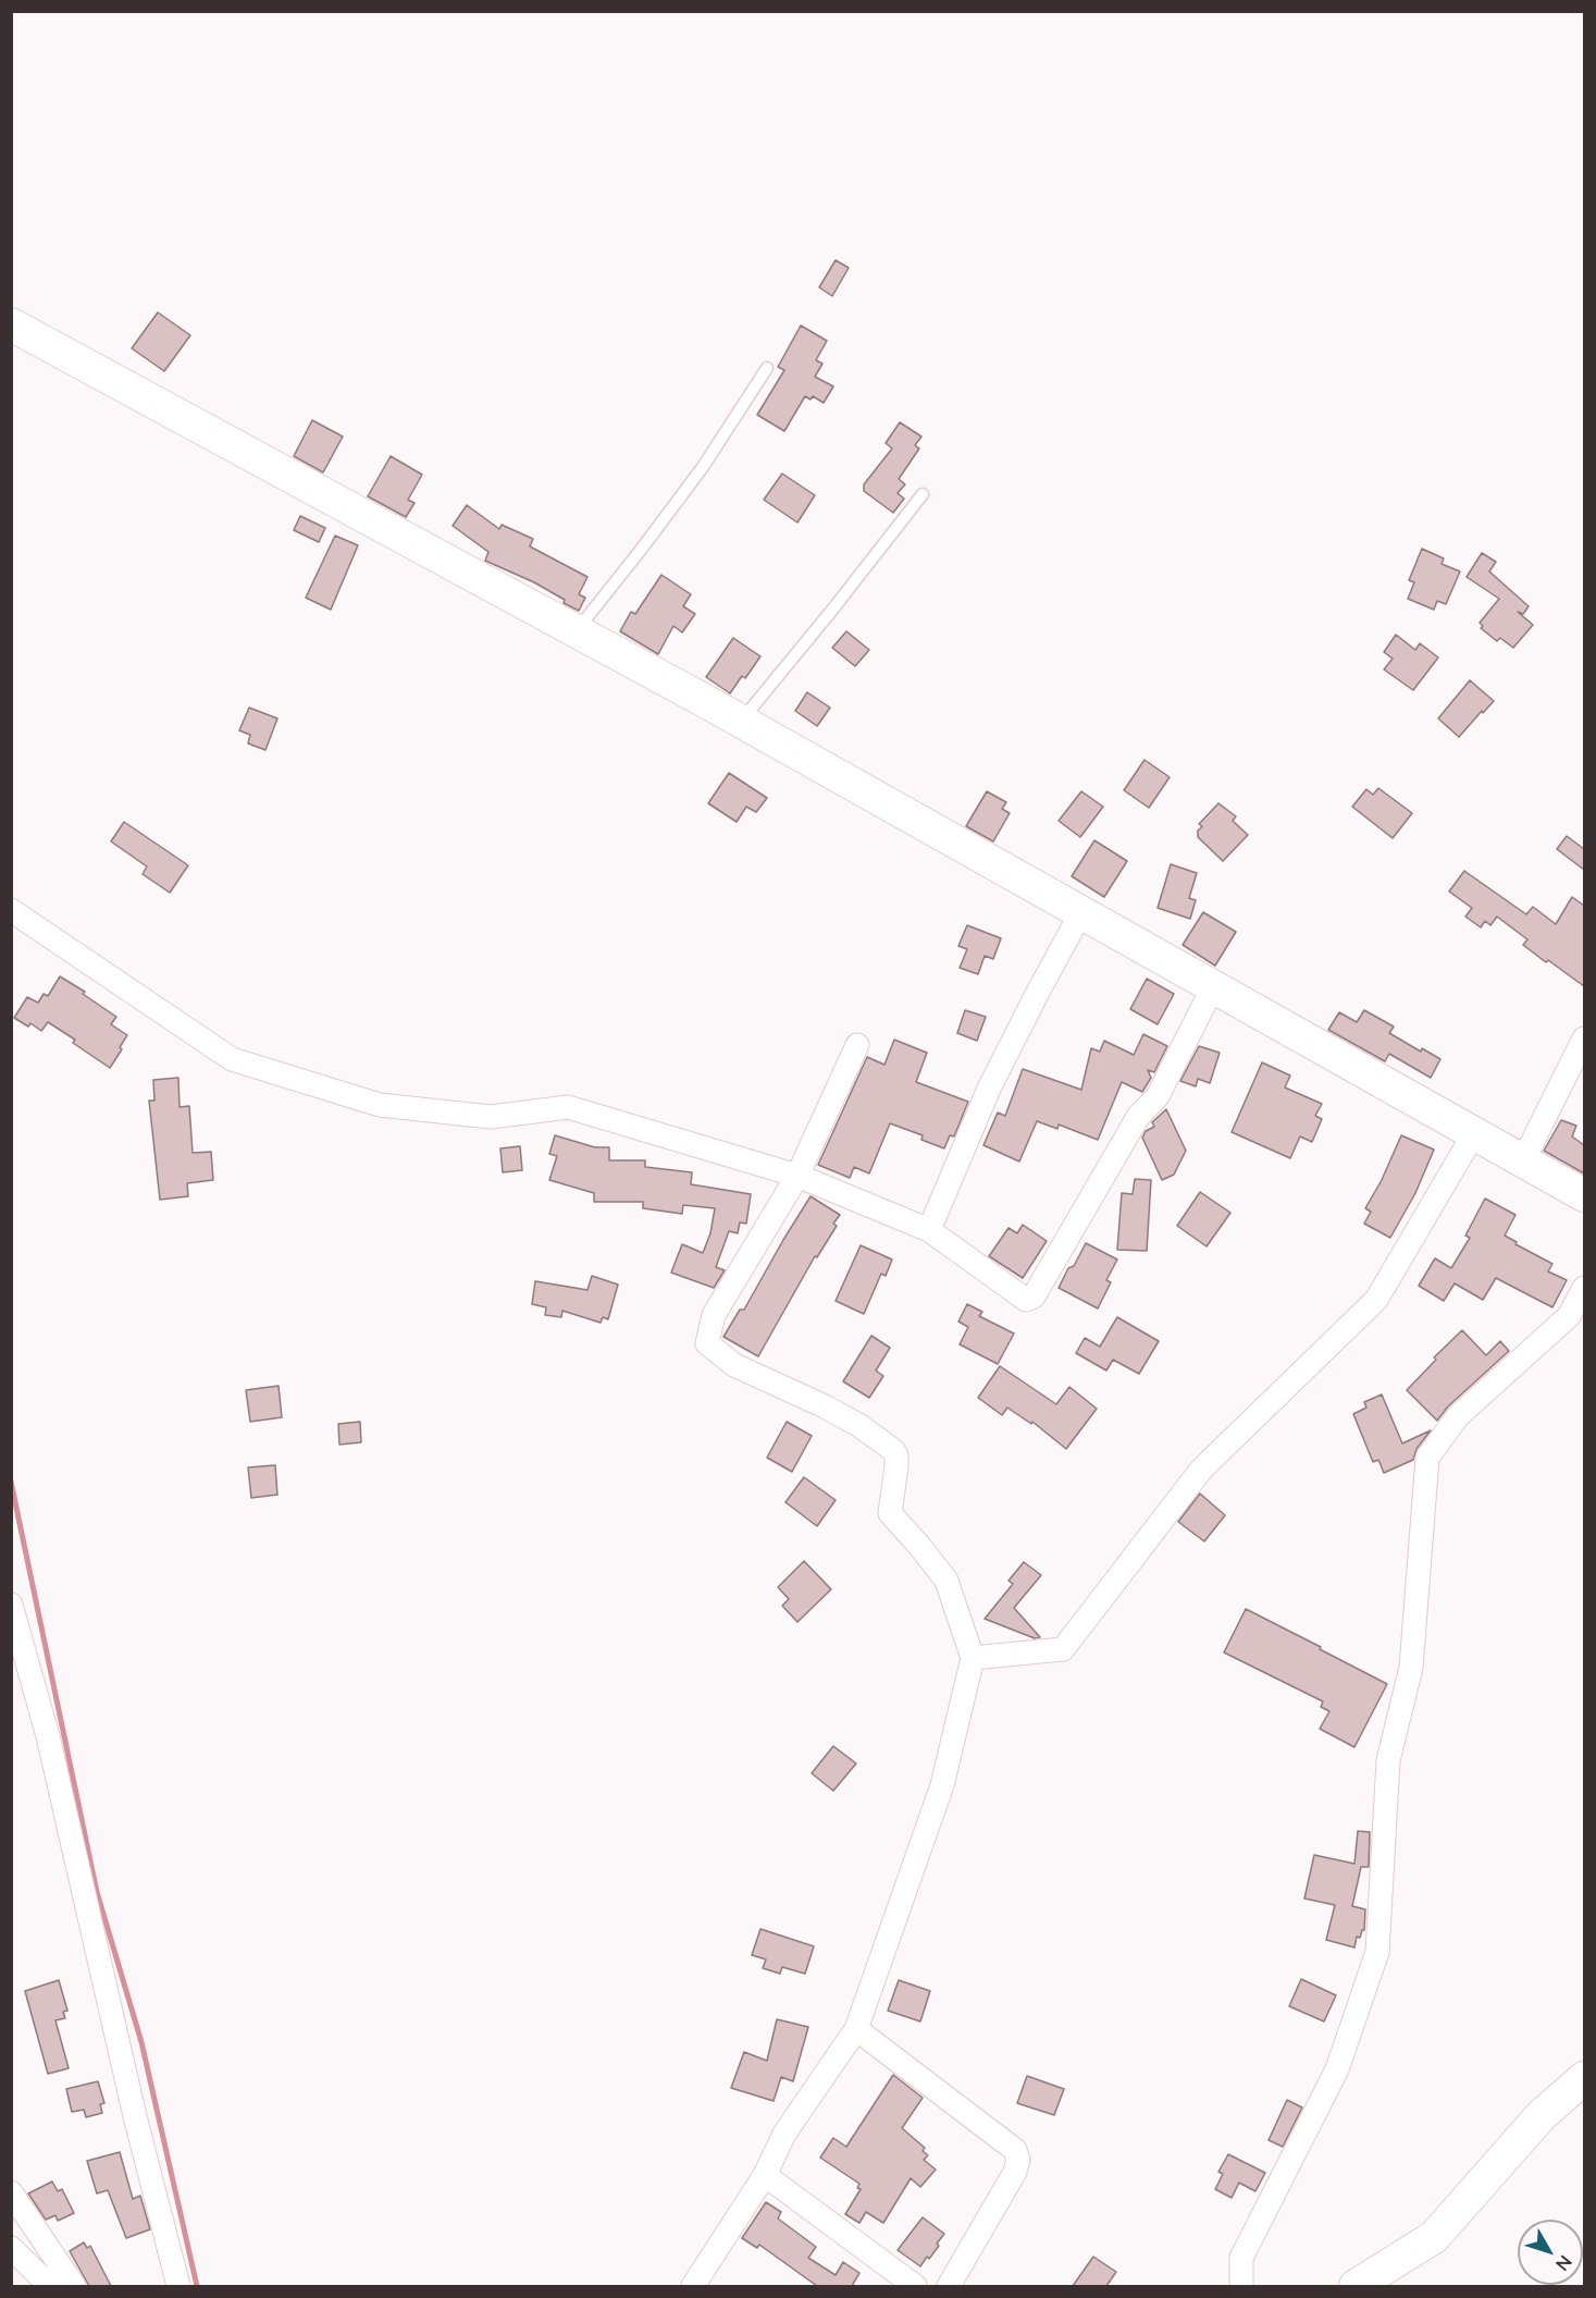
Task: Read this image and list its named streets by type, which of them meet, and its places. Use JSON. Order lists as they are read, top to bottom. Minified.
{"north":"bottom right"}
